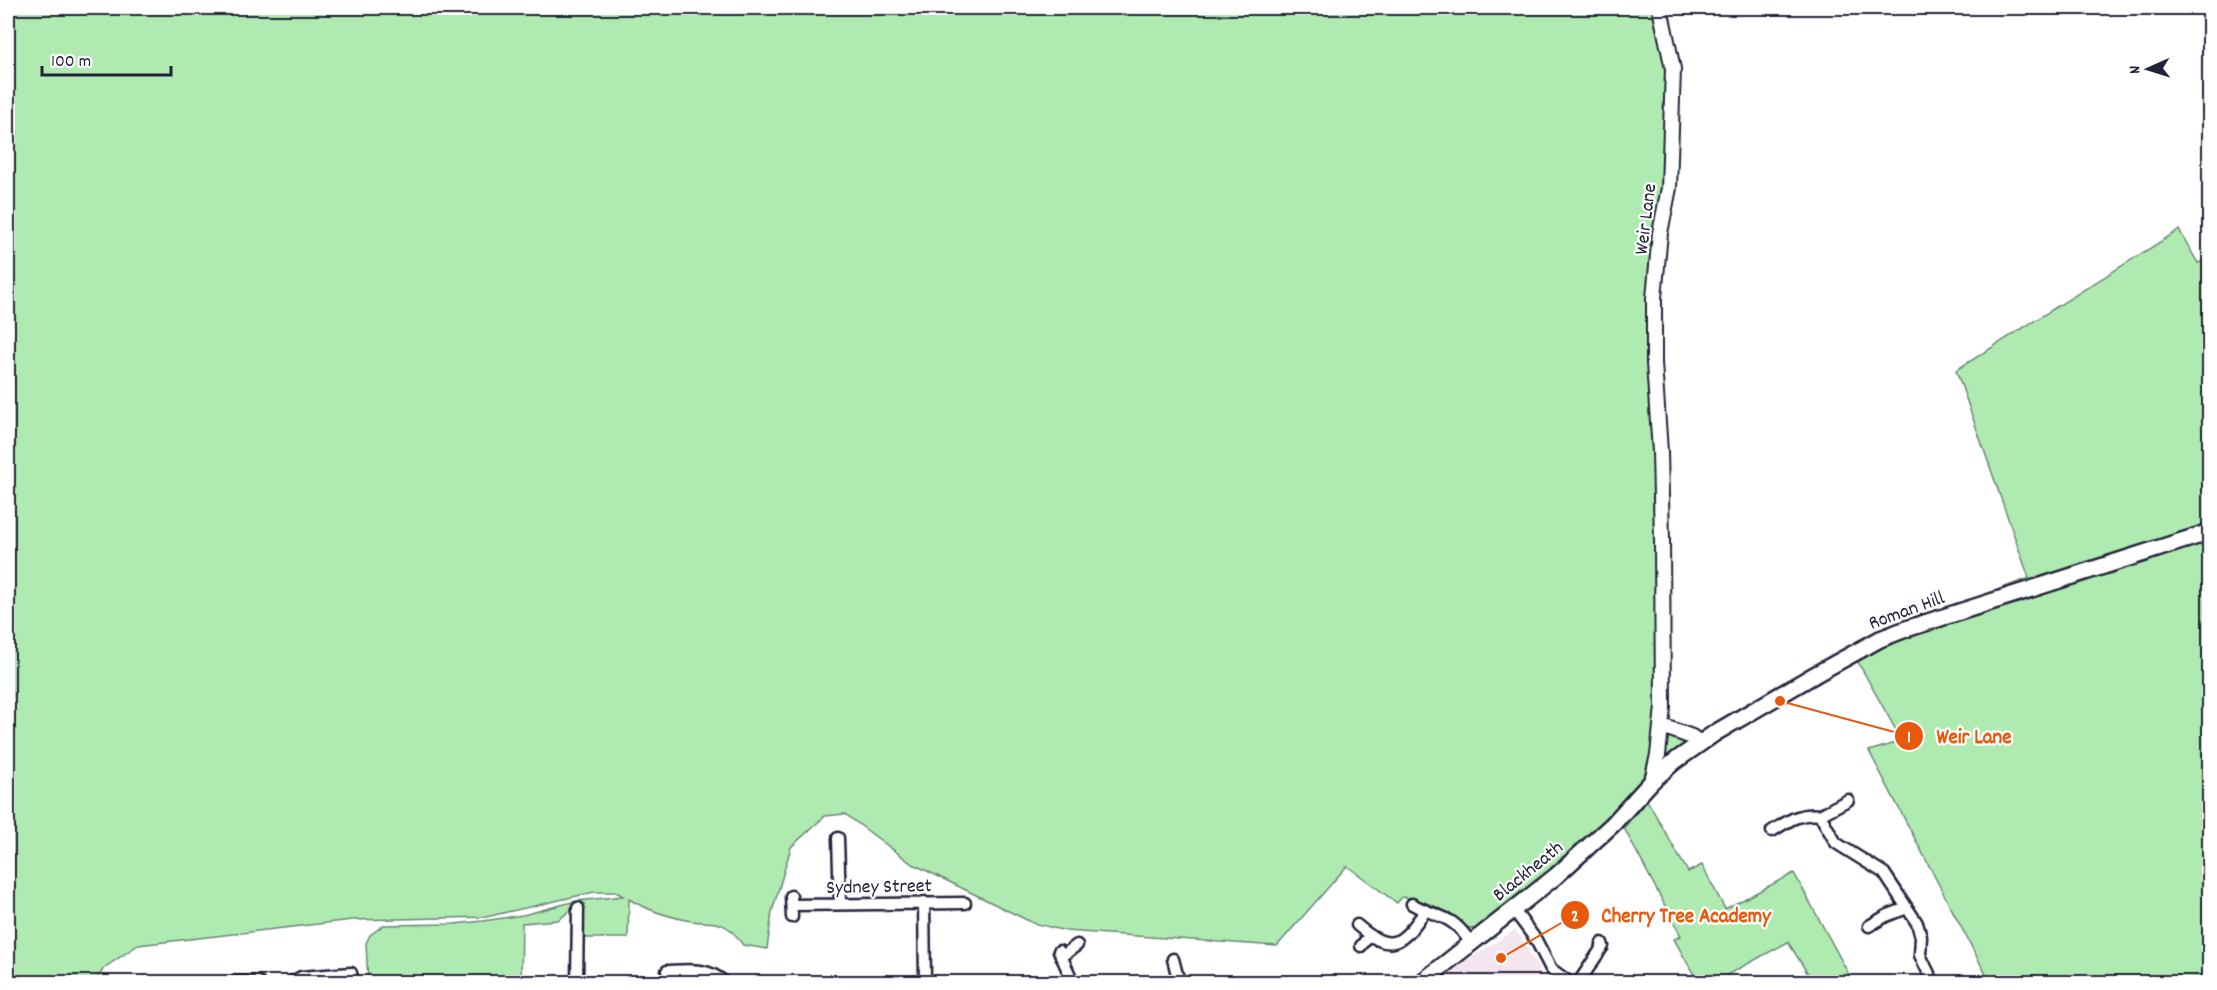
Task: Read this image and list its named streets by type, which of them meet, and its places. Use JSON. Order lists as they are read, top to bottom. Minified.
{"streets":{"main road":["Roman Hill","Blackheath"],"street":["Weir Lane","Sydney Street"]},"crossings":[["Weir Lane","Roman Hill"],["Weir Lane","Blackheath"],["Roman Hill","Blackheath"]],"places":["Weir Lane","Cherry Tree Academy"],"scale_bar":"100 m","north":"left"}
